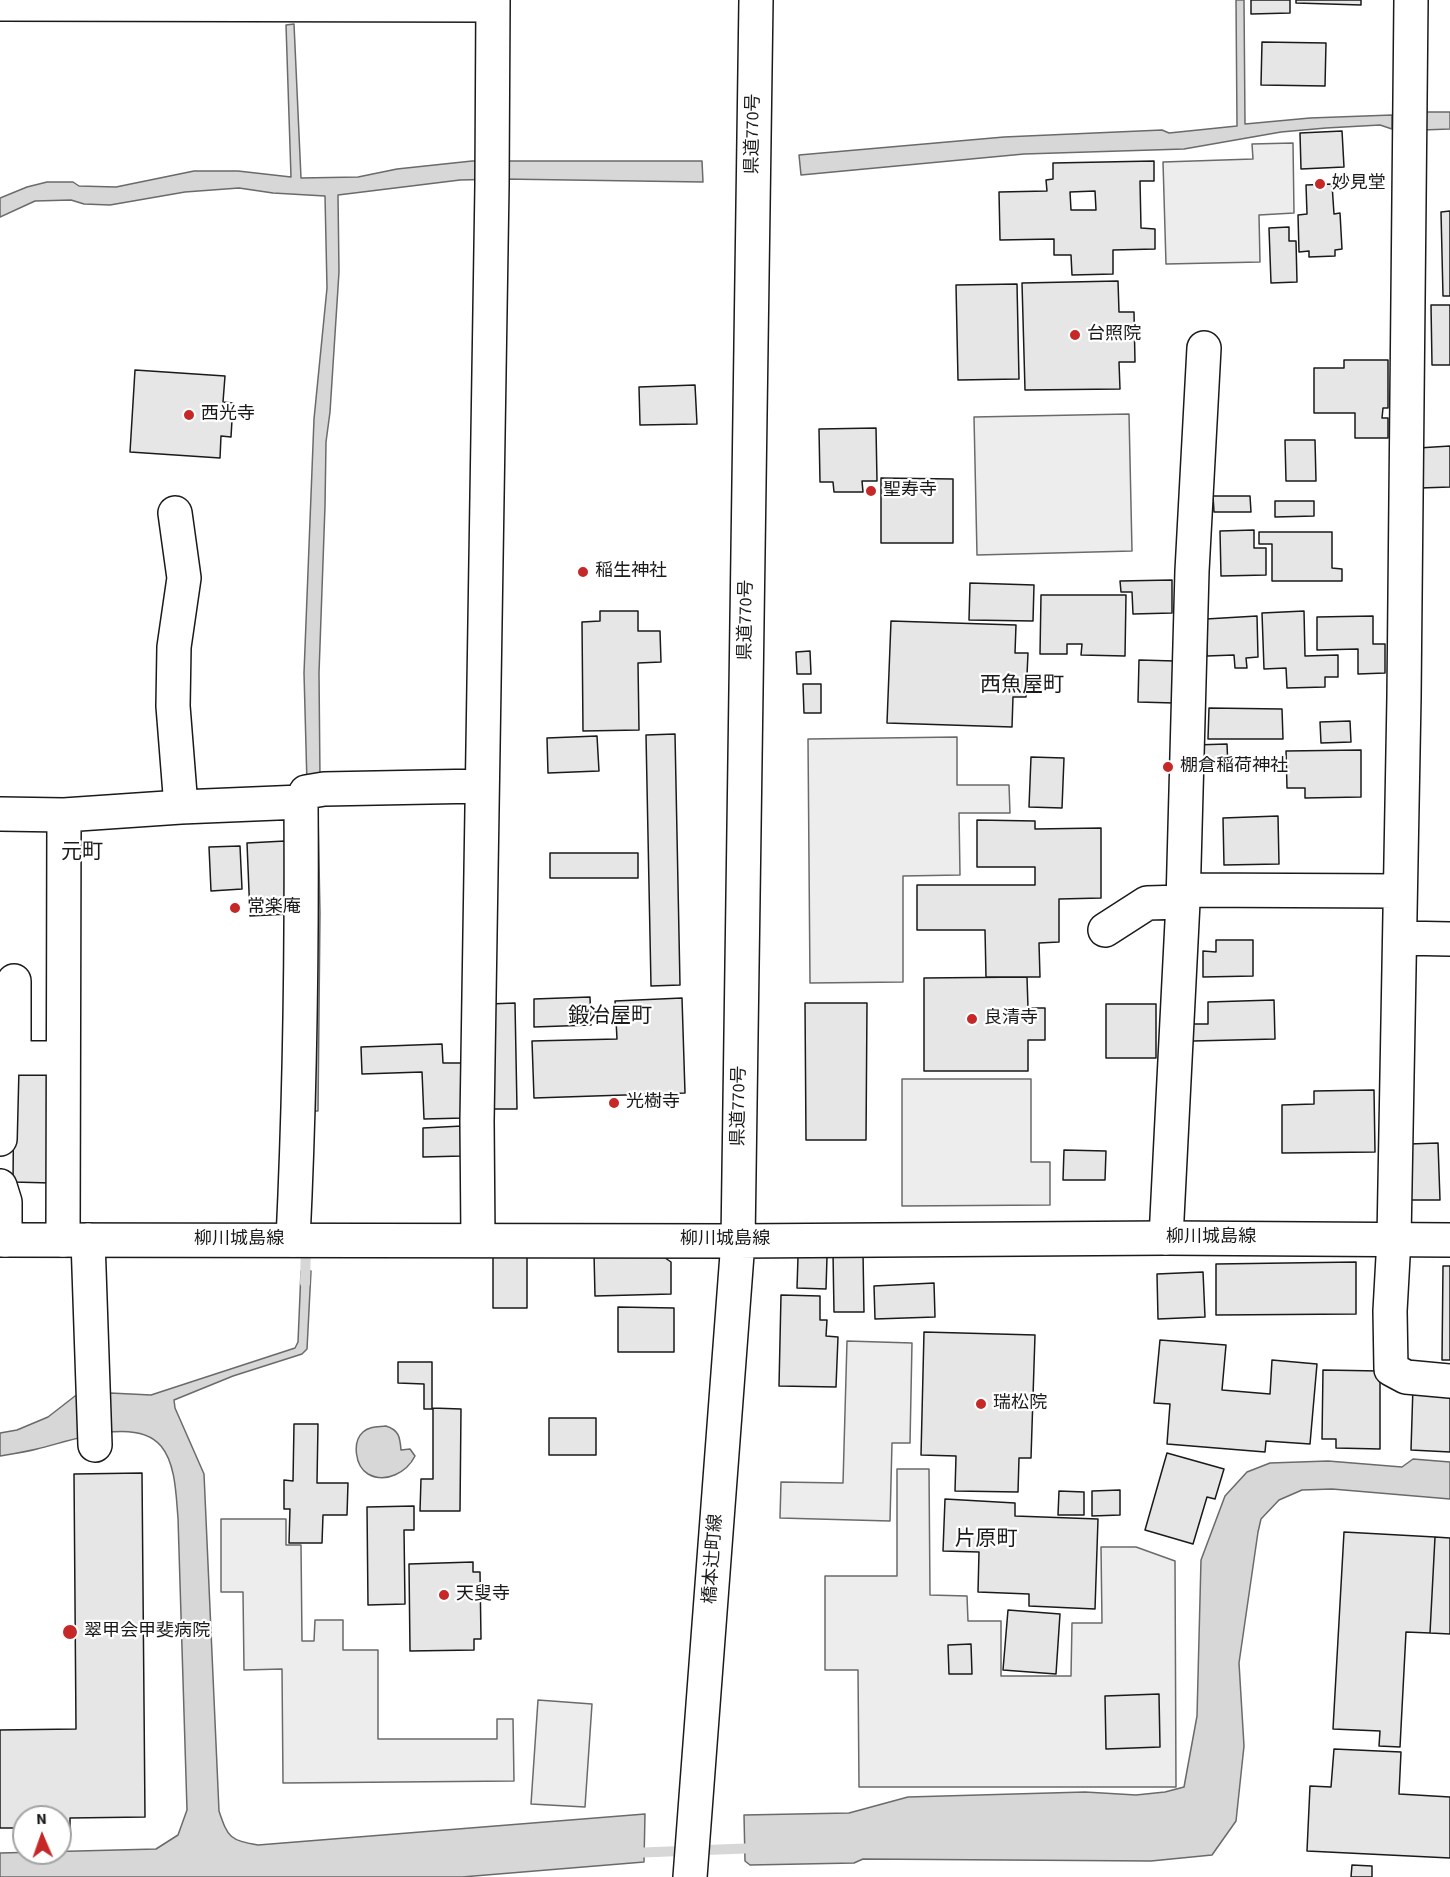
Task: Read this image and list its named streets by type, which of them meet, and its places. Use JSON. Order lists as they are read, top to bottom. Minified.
{"streets":{"street":["県道770号","柳川城島線","橋本辻町線"]},"crossings":[["県道770号","柳川城島線"],["県道770号","橋本辻町線"],["柳川城島線","橋本辻町線"]],"districts":["西魚屋町","元町","鍛冶屋町","片原町"],"places":["妙見堂","台照院","西光寺","聖寿寺","稲生神社","棚倉稲荷神社","常楽庵","良清寺","光樹寺","瑞松院","天叟寺","翠甲会甲斐病院"],"north":"top"}
